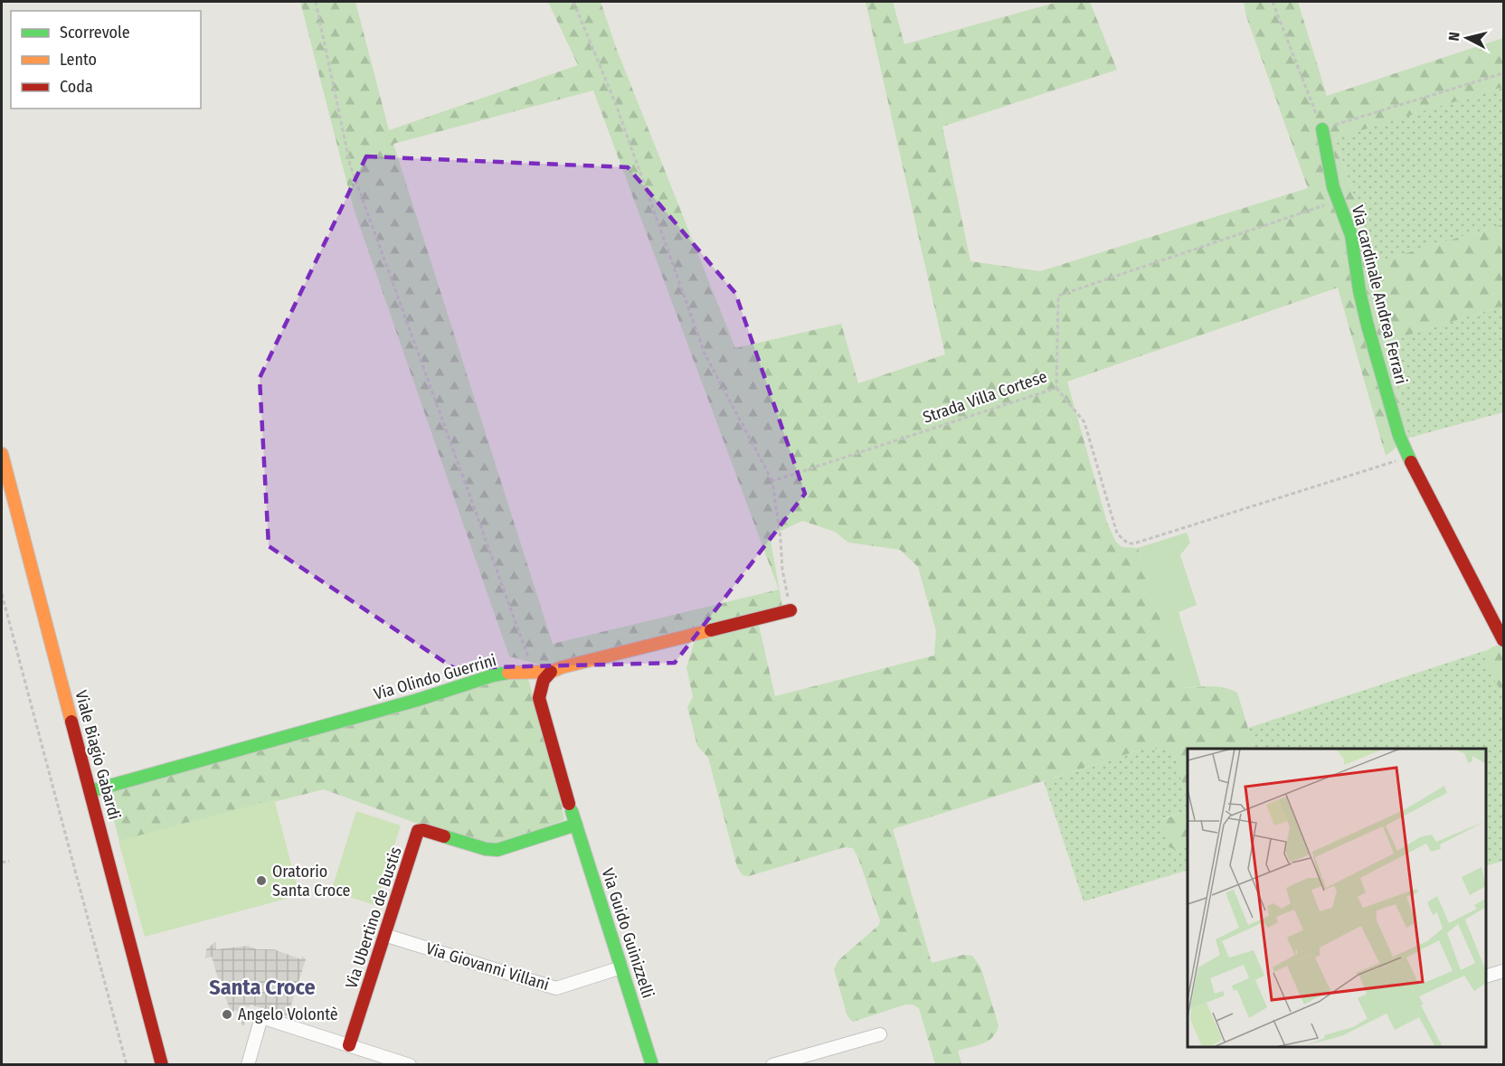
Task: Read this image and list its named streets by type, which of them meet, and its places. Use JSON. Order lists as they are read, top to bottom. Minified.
{"streets":{"street":["Via cardinale Andrea Ferrari","Via Olindo Guerrini","Viale Biagio Gabardi","Via Ubertino de Bustis","Via Guido Guinizzelli","Via Giovanni Villani"],"path":["Strada Villa Cortese"]},"crossings":[["Via cardinale Andrea Ferrari","Strada Villa Cortese"],["Via Olindo Guerrini","Viale Biagio Gabardi"],["Via Olindo Guerrini","Via Guido Guinizzelli"],["Via Ubertino de Bustis","Via Guido Guinizzelli"],["Via Ubertino de Bustis","Via Giovanni Villani"],["Via Guido Guinizzelli","Via Giovanni Villani"]],"districts":["Santa Croce"],"places":["Oratorio Santa Croce","Angelo Volontè"],"legend":["Scorrevole","Lento","Coda"],"north":"left"}
